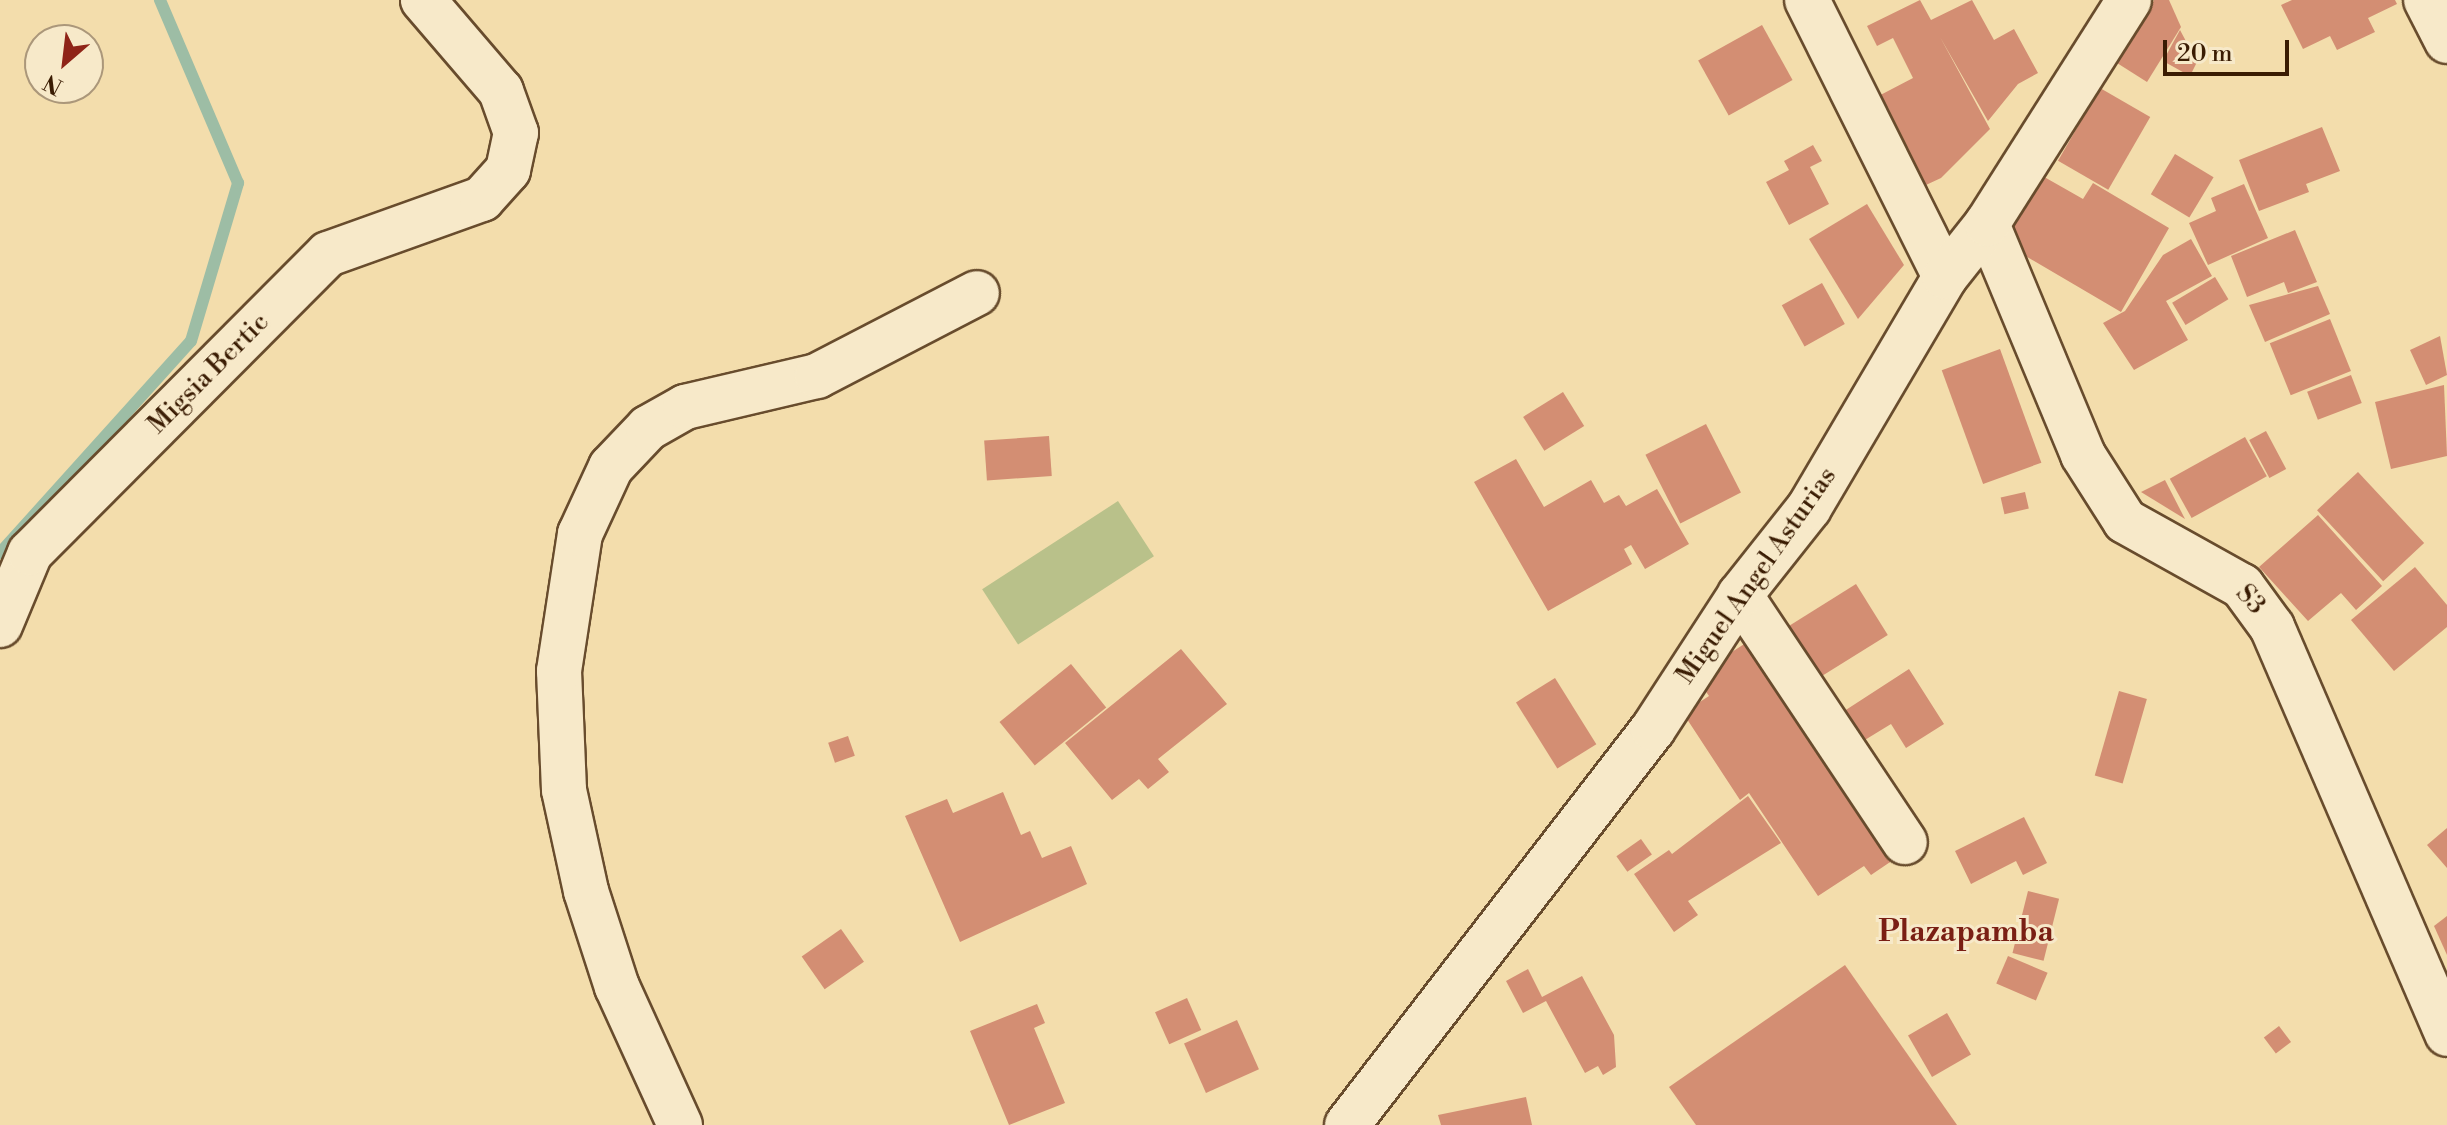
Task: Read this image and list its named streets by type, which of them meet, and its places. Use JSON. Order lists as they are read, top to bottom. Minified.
{"streets":{"street":["Migsia Bertic","Miguel Angel Asturias","S3"]},"crossings":[["Miguel Angel Asturias","S3"]],"districts":["Plazapamba"],"scale_bar":"20 m","north":"bottom left"}
